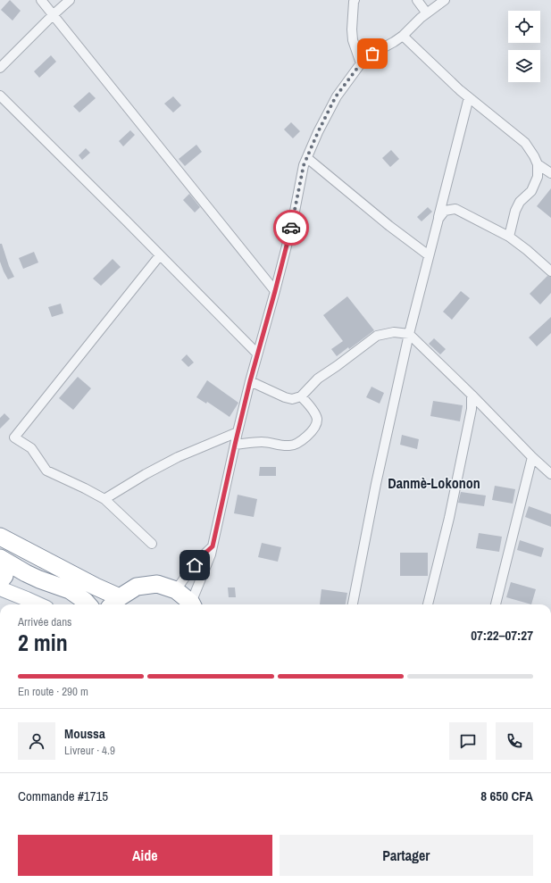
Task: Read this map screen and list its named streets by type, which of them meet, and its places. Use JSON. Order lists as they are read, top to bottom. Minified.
{"districts":["Danmè-Lokonon"],"page":{"heading":["2 min","Arrivée dans","07:22–07:27"],"panel":["Moussa","Livreur · 4.9","Commande #1715","8 650 CFA"],"bar":"En route · 290 m","buttons":["Aide","Partager"]}}
